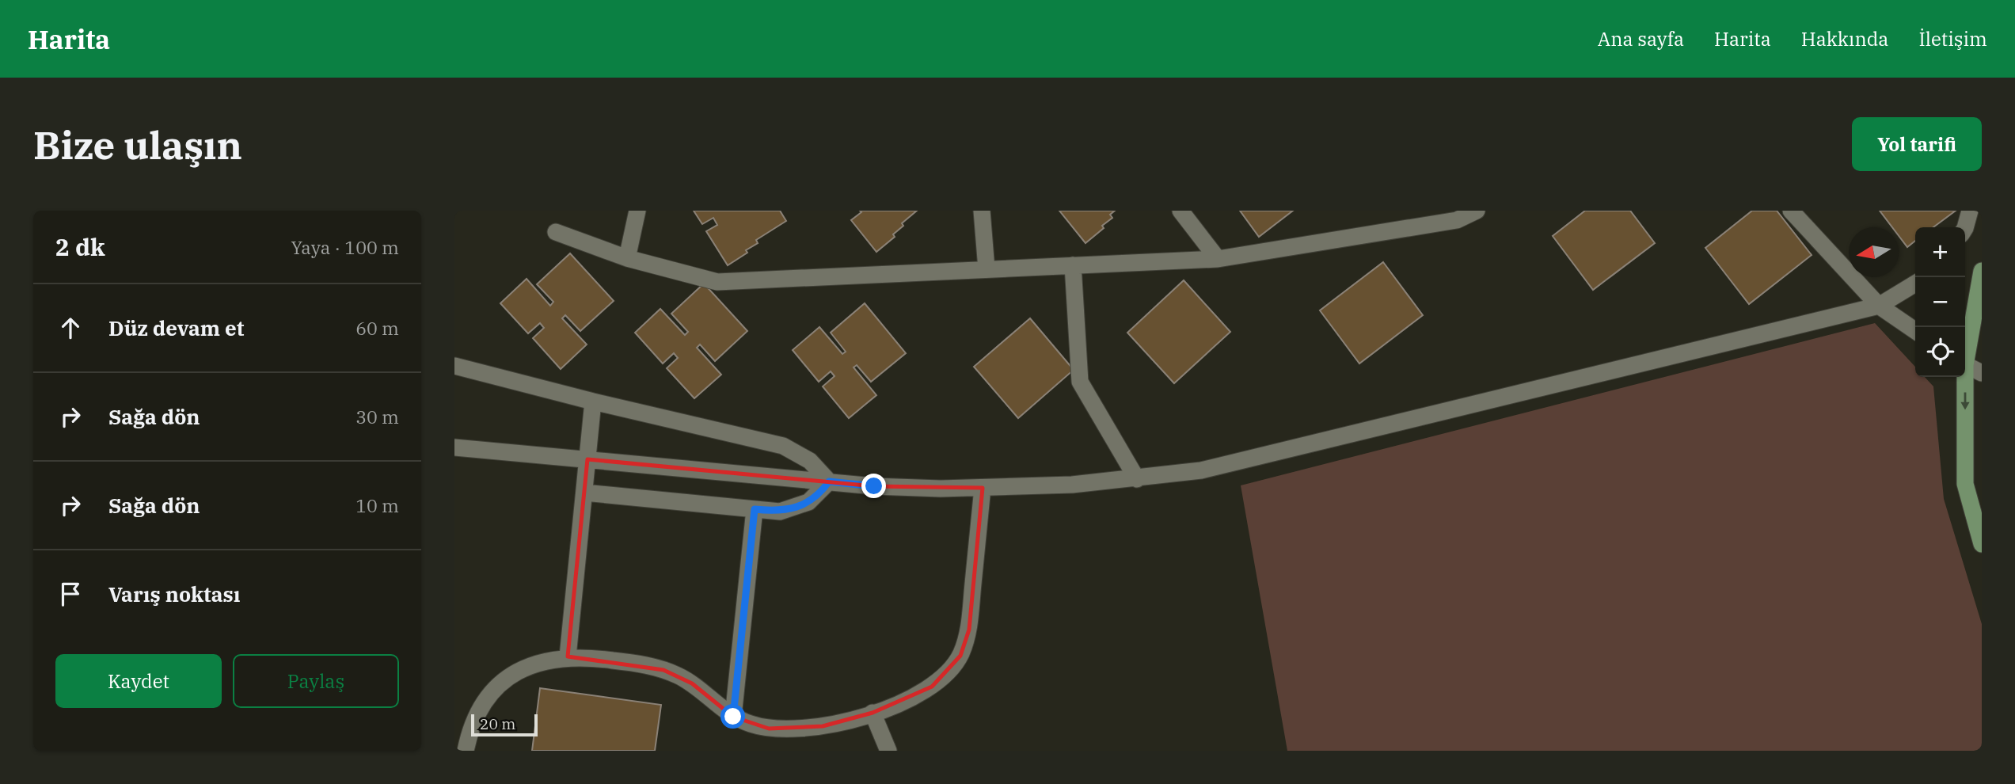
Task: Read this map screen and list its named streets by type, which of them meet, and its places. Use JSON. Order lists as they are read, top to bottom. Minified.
{"scale_bar":"20 m","north":"left","page":{"header":"Harita","nav":["Ana sayfa","Harita","Hakkında","İletişim"],"buttons":["Yol tarifi",["Kaydet","Paylaş"]],"title":"Bize ulaşın","heading":["2 dk","Yaya · 100 m"],"map_buttons":["+","−"],"list":[["Düz devam et","60 m"],["Sağa dön","30 m"],["Sağa dön","10 m"],"Varış noktası"],"scale":"20 m"}}
